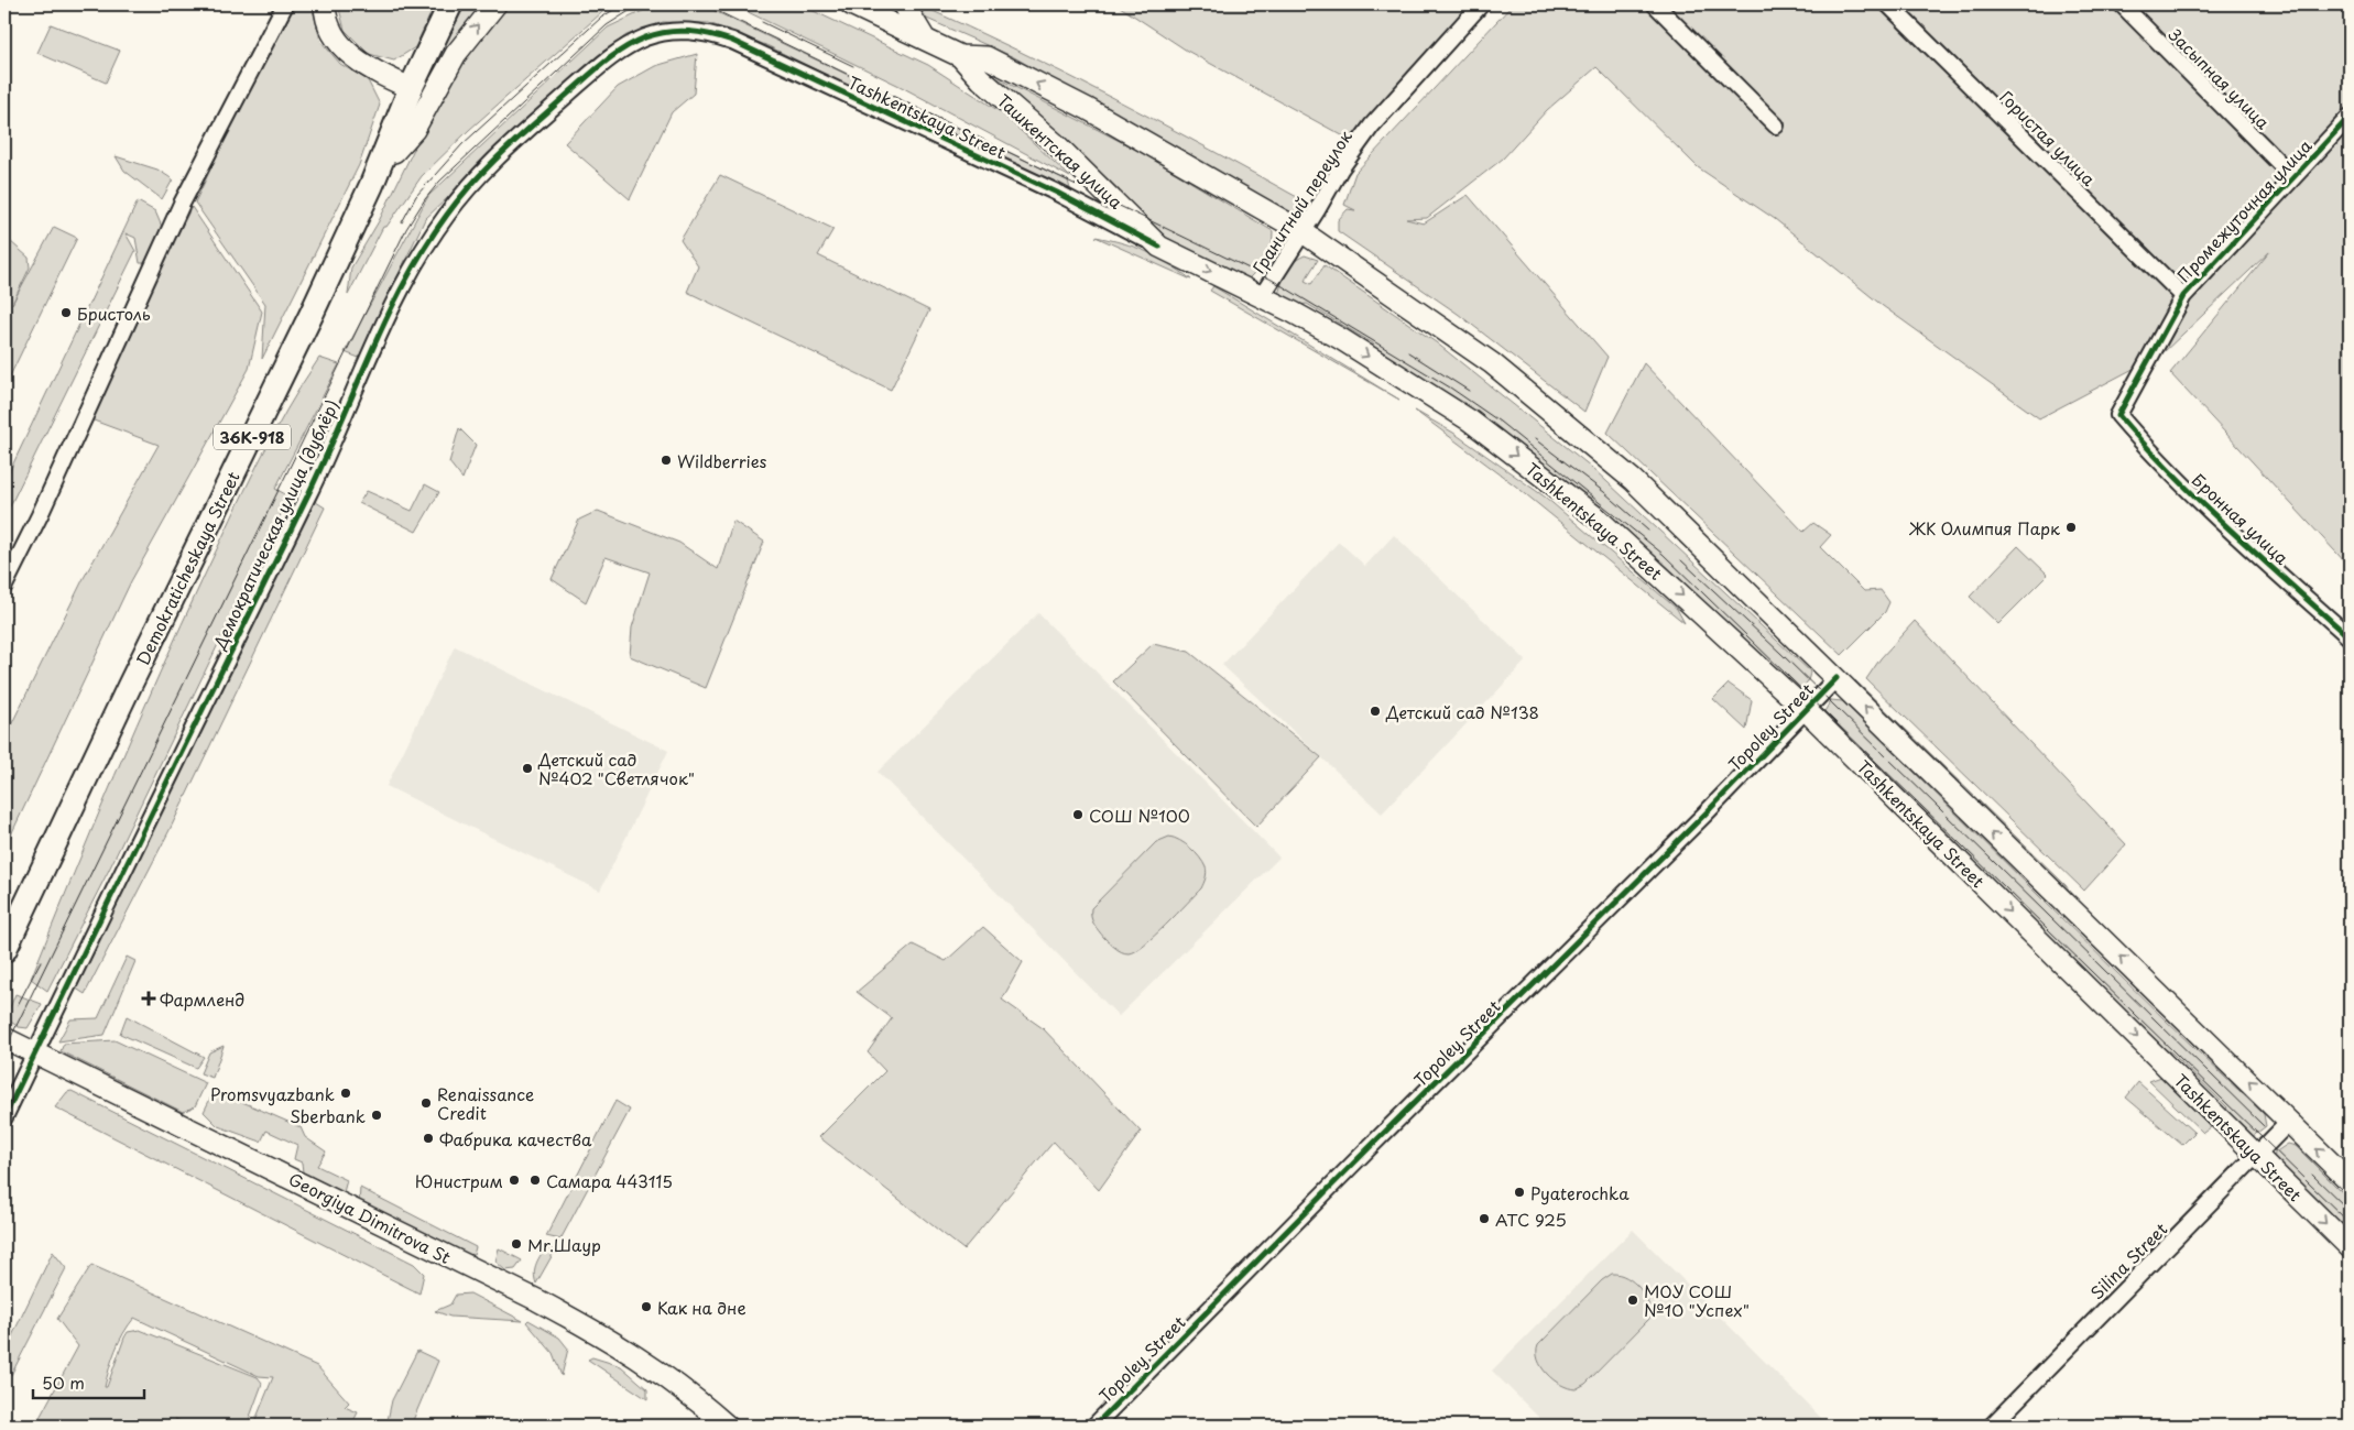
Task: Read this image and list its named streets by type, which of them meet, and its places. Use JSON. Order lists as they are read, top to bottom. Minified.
{"streets":{"main road":["Tashkentskaya Street","Ташкентская улица","36К-918","Demokraticheskaya Street","Georgiya Dimitrova St"],"street":["Засыпная улица","Гористая улица","Гранитный переулок","Промежуточная улица","Бронная улица","Демократическая улица (дублёр)","Topoley Street","Silina Street"]},"crossings":[["Засыпная улица","Промежуточная улица"],["Tashkentskaya Street","Ташкентская улица"],["Tashkentskaya Street","Гранитный переулок"],["Tashkentskaya Street","Демократическая улица (дублёр)"],["Tashkentskaya Street","Topoley Street"],["Tashkentskaya Street","Silina Street"],["Гористая улица","Промежуточная улица"],["Ташкентская улица","Гранитный переулок"],["Промежуточная улица","Бронная улица"],["Демократическая улица (дублёр)","Georgiya Dimitrova St"]],"one_way":["Tashkentskaya Street"],"places":{"other":["Бристоль","Wildberries","ЖК Олимпия Парк","Детский сад №138","Детский сад №402 \"Светлячок\"","СОШ №100","Promsvyazbank","Renaissance Credit","Sberbank","Фабрика качества","Юнистрим","Самара 443115","Pyaterochka","АТС 925","Mr.Шаур","МОУ СОШ №10 \"Успех\"","Как на дне"],"health":["Фармленд"]},"scale_bar":"50 m"}
